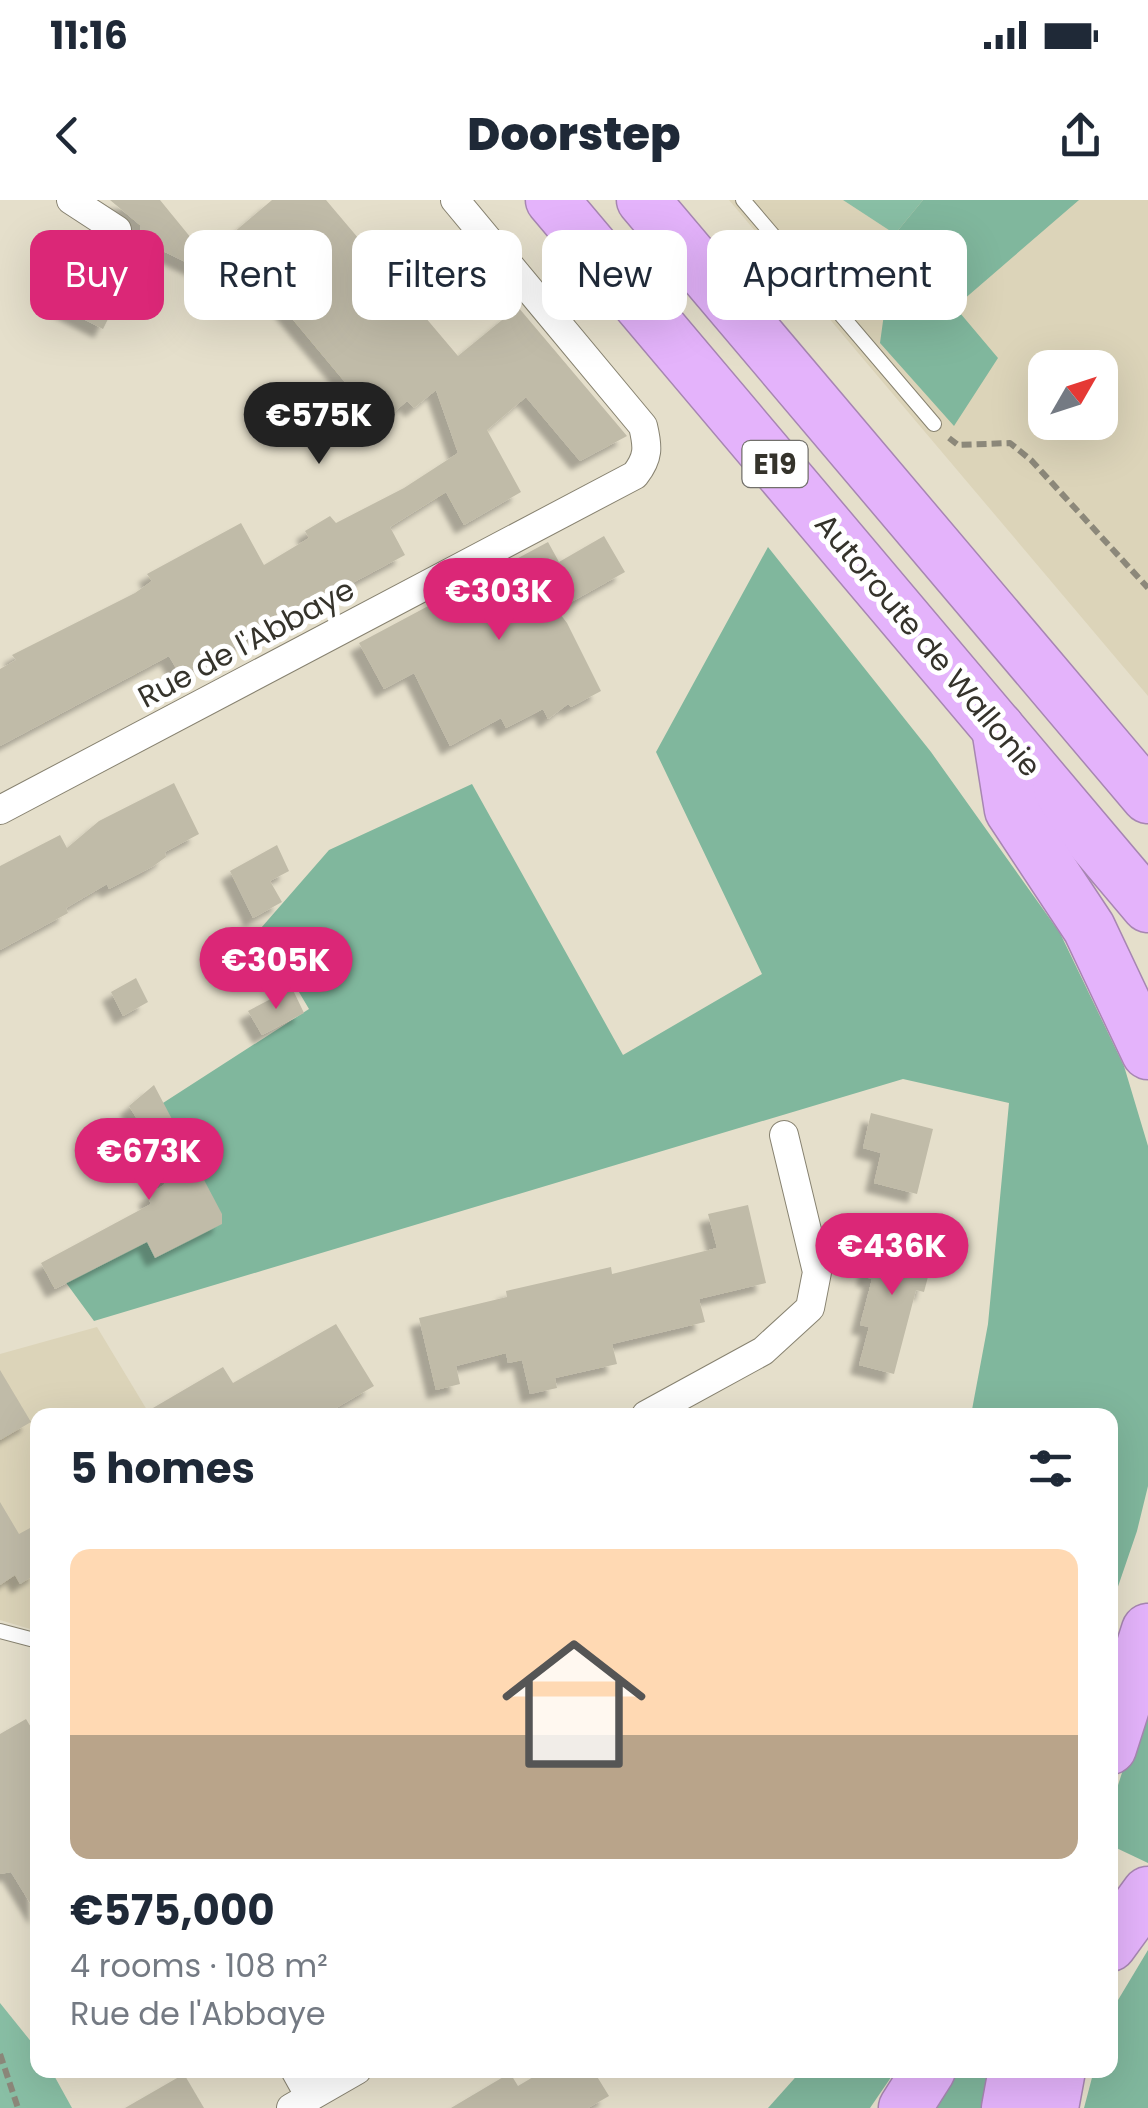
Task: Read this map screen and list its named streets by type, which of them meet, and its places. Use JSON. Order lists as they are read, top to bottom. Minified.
{"streets":{"highway":["E19","Autoroute de Wallonie"],"street":["Rue de l'Abbaye"]},"north":"top right","page":{"status":"11:16","header":"Doorstep","chip":["Buy","Rent","Filters","New","Apartment"],"price":["€575K","€303K","€305K","€673K","€436K"],"heading":"5 homes","list":[{"name":"€575,000","note":"4 rooms · 108 m² · Rue de l'Abbaye"}]}}
